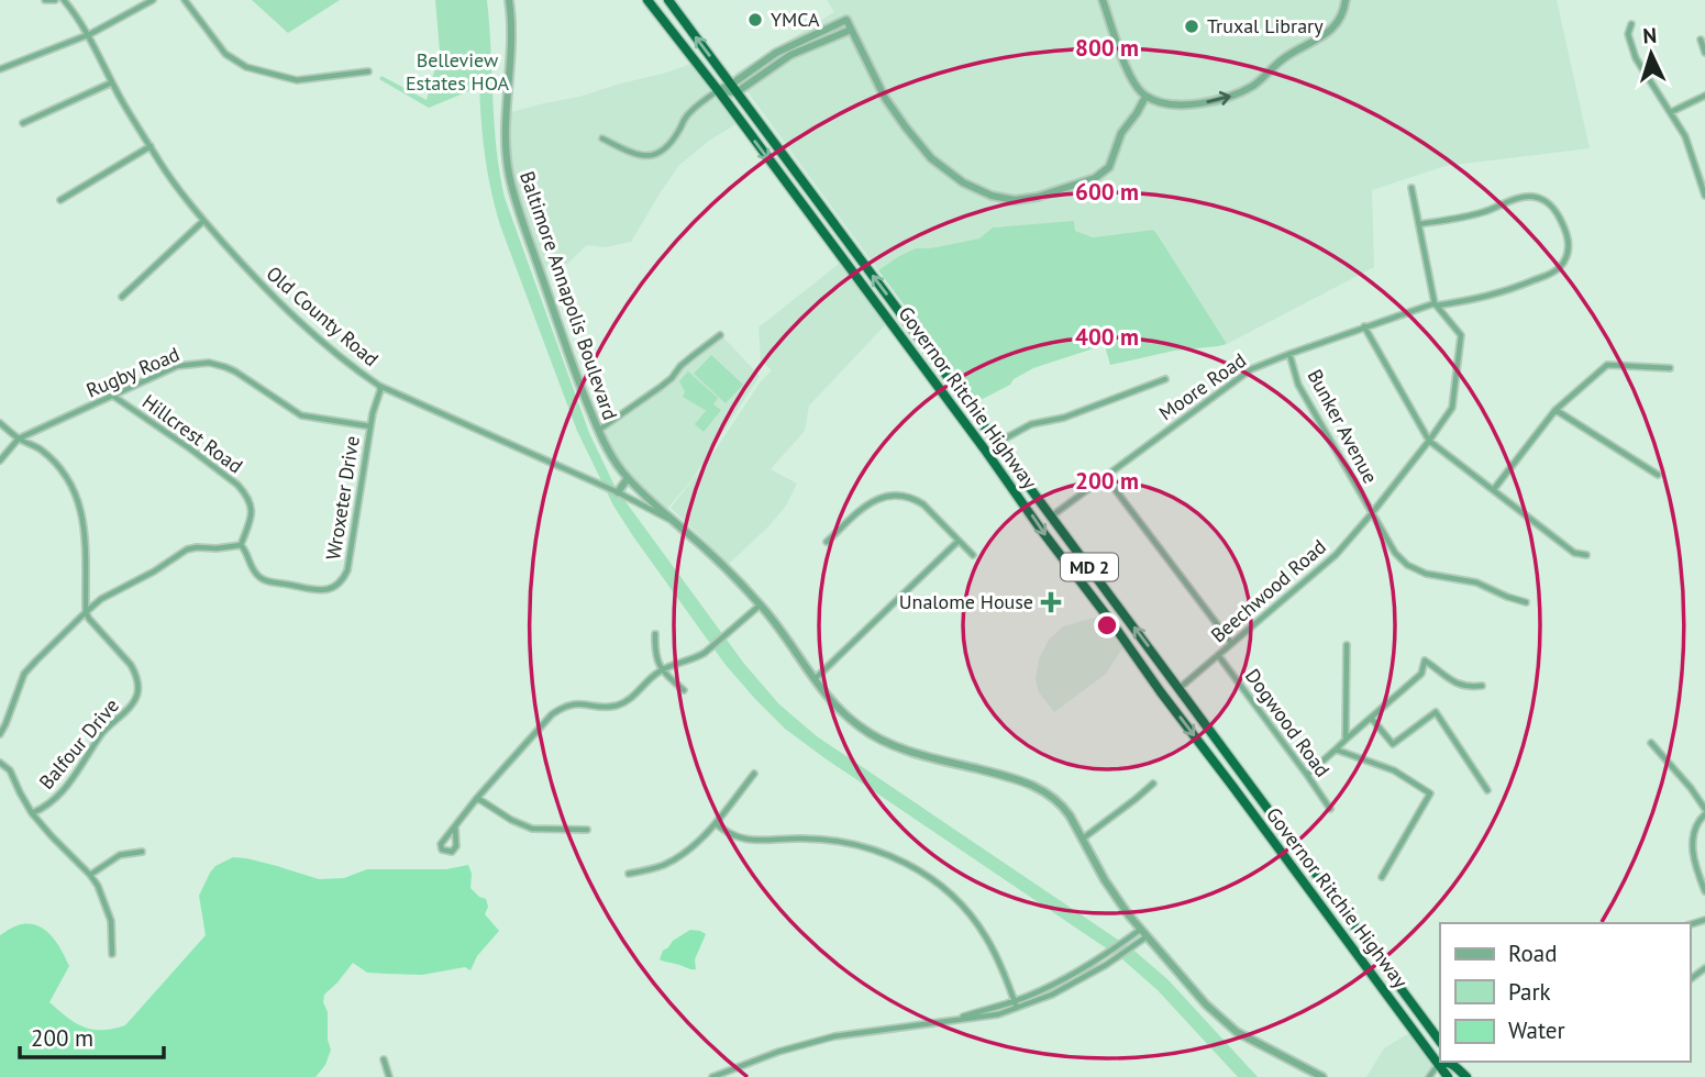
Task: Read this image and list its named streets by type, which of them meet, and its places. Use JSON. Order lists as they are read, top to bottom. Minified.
{"streets":{"highway":["Governor Ritchie Highway","MD 2"],"street":["Baltimore Annapolis Boulevard","Old County Road","Rugby Road","Moore Road","Bunker Avenue","Hillcrest Road","Wroxeter Drive","Beechwood Road","Dogwood Road","Balfour Drive"]},"crossings":[["Baltimore Annapolis Boulevard","Old County Road"],["Old County Road","Wroxeter Drive"],["Rugby Road","Hillcrest Road"],["Rugby Road","Wroxeter Drive"],["Moore Road","Governor Ritchie Highway"],["Moore Road","Bunker Avenue"],["Moore Road","Beechwood Road"],["Governor Ritchie Highway","Beechwood Road"],["Bunker Avenue","Beechwood Road"],["Hillcrest Road","Wroxeter Drive"],["Beechwood Road","Dogwood Road"]],"parks":["Belleview Estates HOA"],"places":{"other":["YMCA","Truxal Library"],"health":["Unalome House"]},"legend":["Road","Park","Water"],"scale_bar":"200 m","north":"top","rings":["800 m","600 m","400 m","200 m"]}
